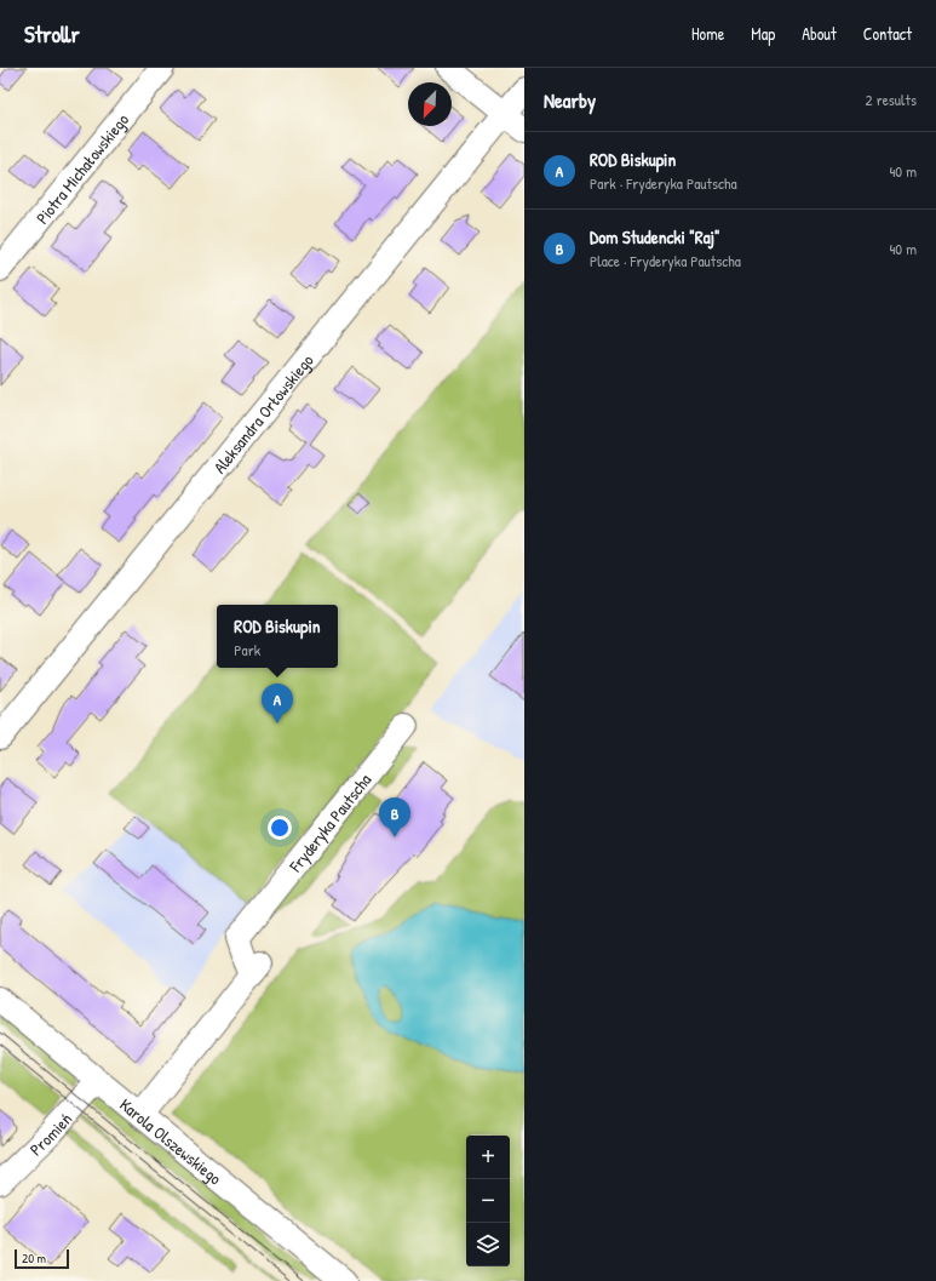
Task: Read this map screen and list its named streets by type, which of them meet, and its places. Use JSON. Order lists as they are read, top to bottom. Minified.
{"streets":{"street":["Piotra Michałowskiego","Aleksandra Orłowskiego","Fryderyka Pautscha","Promień","Karola Olszewskiego"]},"crossings":[["Fryderyka Pautscha","Karola Olszewskiego"],["Promień","Karola Olszewskiego"]],"scale_bar":"20 m","north":"bottom left","page":{"header":"Strollr","nav":["Home","Map","About","Contact"],"heading":["Nearby","2 results"],"list":[{"mark":"A","name":"ROD Biskupin","note":"Park · Fryderyka Pautscha","value":"40 m"},{"mark":"B","name":"Dom Studencki \"Raj\"","note":"Place · Fryderyka Pautscha","value":"40 m"}],"popup":["ROD Biskupin","Park"],"pins":["A","B"],"map_buttons":["+","−"],"scale":"20 m"}}
